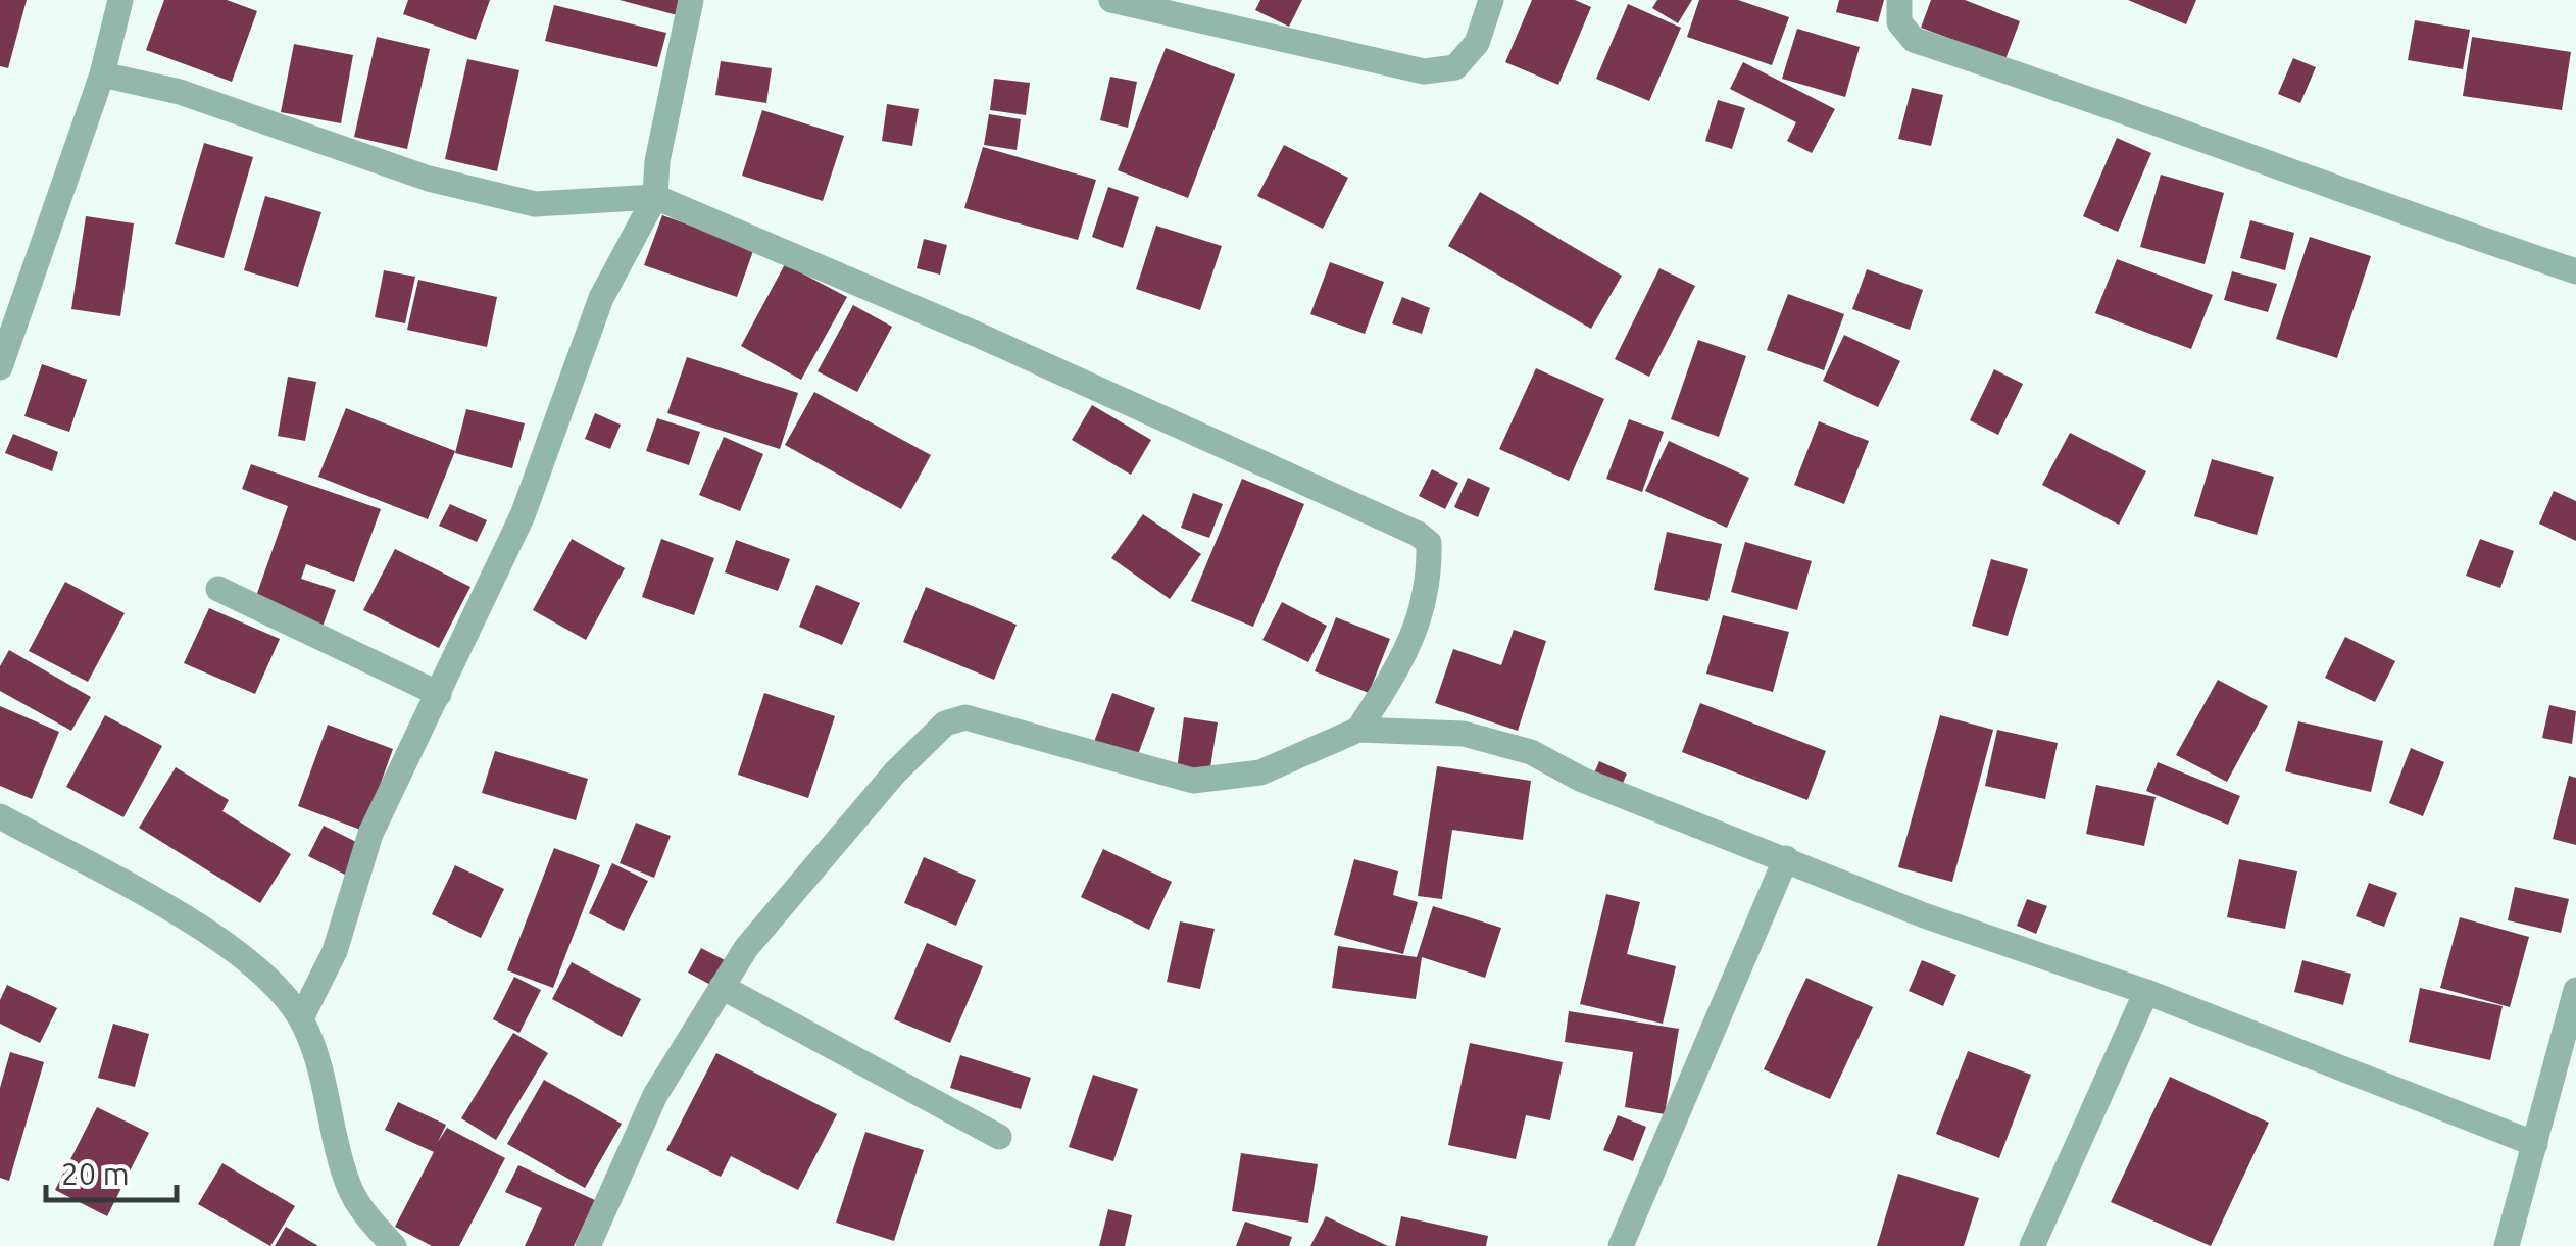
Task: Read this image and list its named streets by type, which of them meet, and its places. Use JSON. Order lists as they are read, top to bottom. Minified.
{"scale_bar":"20 m"}
